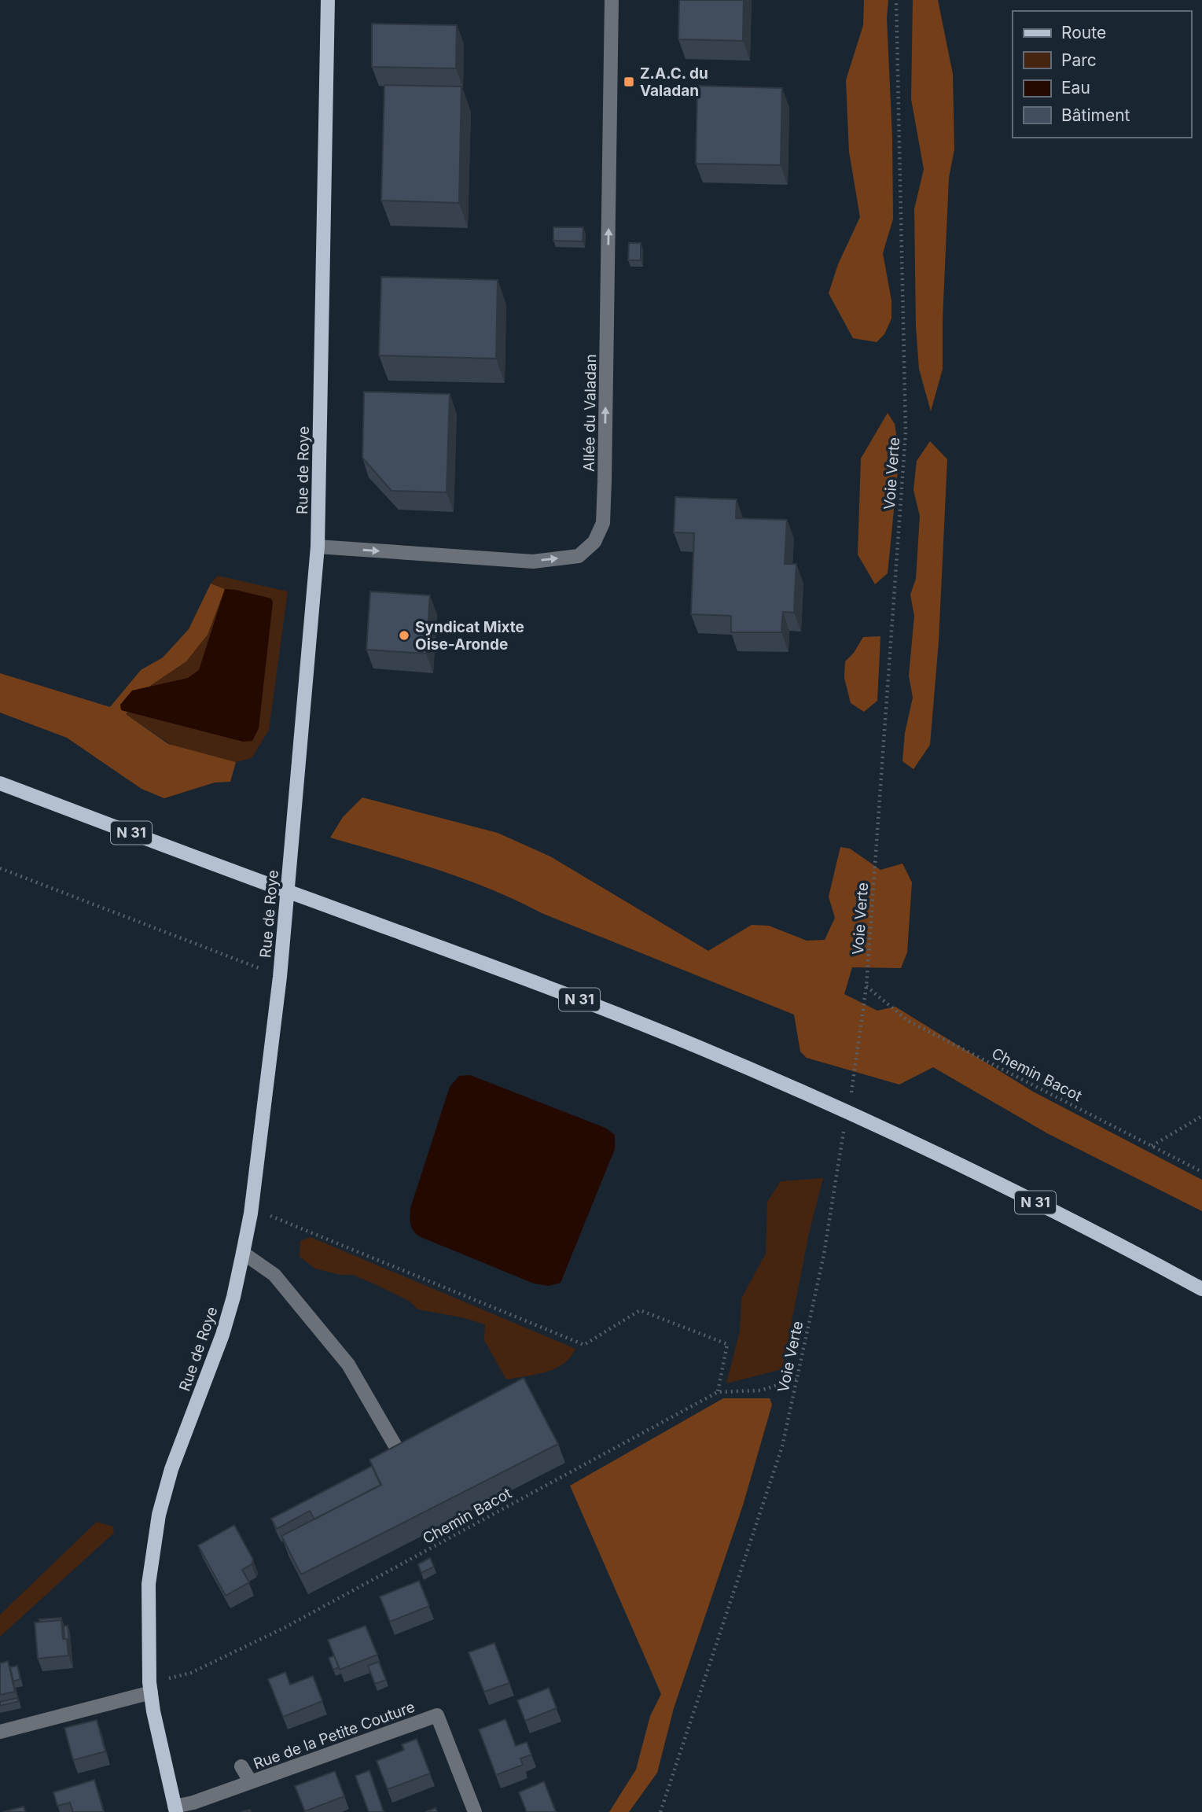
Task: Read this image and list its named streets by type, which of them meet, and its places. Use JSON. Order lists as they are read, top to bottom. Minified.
{"streets":{"main road":["Rue de Roye","N 31"],"street":["Allée du Valadan","Rue de la Petite Couture"],"path":["Voie Verte","Chemin Bacot"]},"crossings":[["Allée du Valadan","Rue de Roye"],["Rue de Roye","Chemin Bacot"],["Rue de Roye","Rue de la Petite Couture"],["Voie Verte","Chemin Bacot"]],"places":{"transit":["Z.A.C. du Valadan"],"other":["Syndicat Mixte Oise-Aronde"]},"legend":["Route","Parc","Eau","Bâtiment"]}
